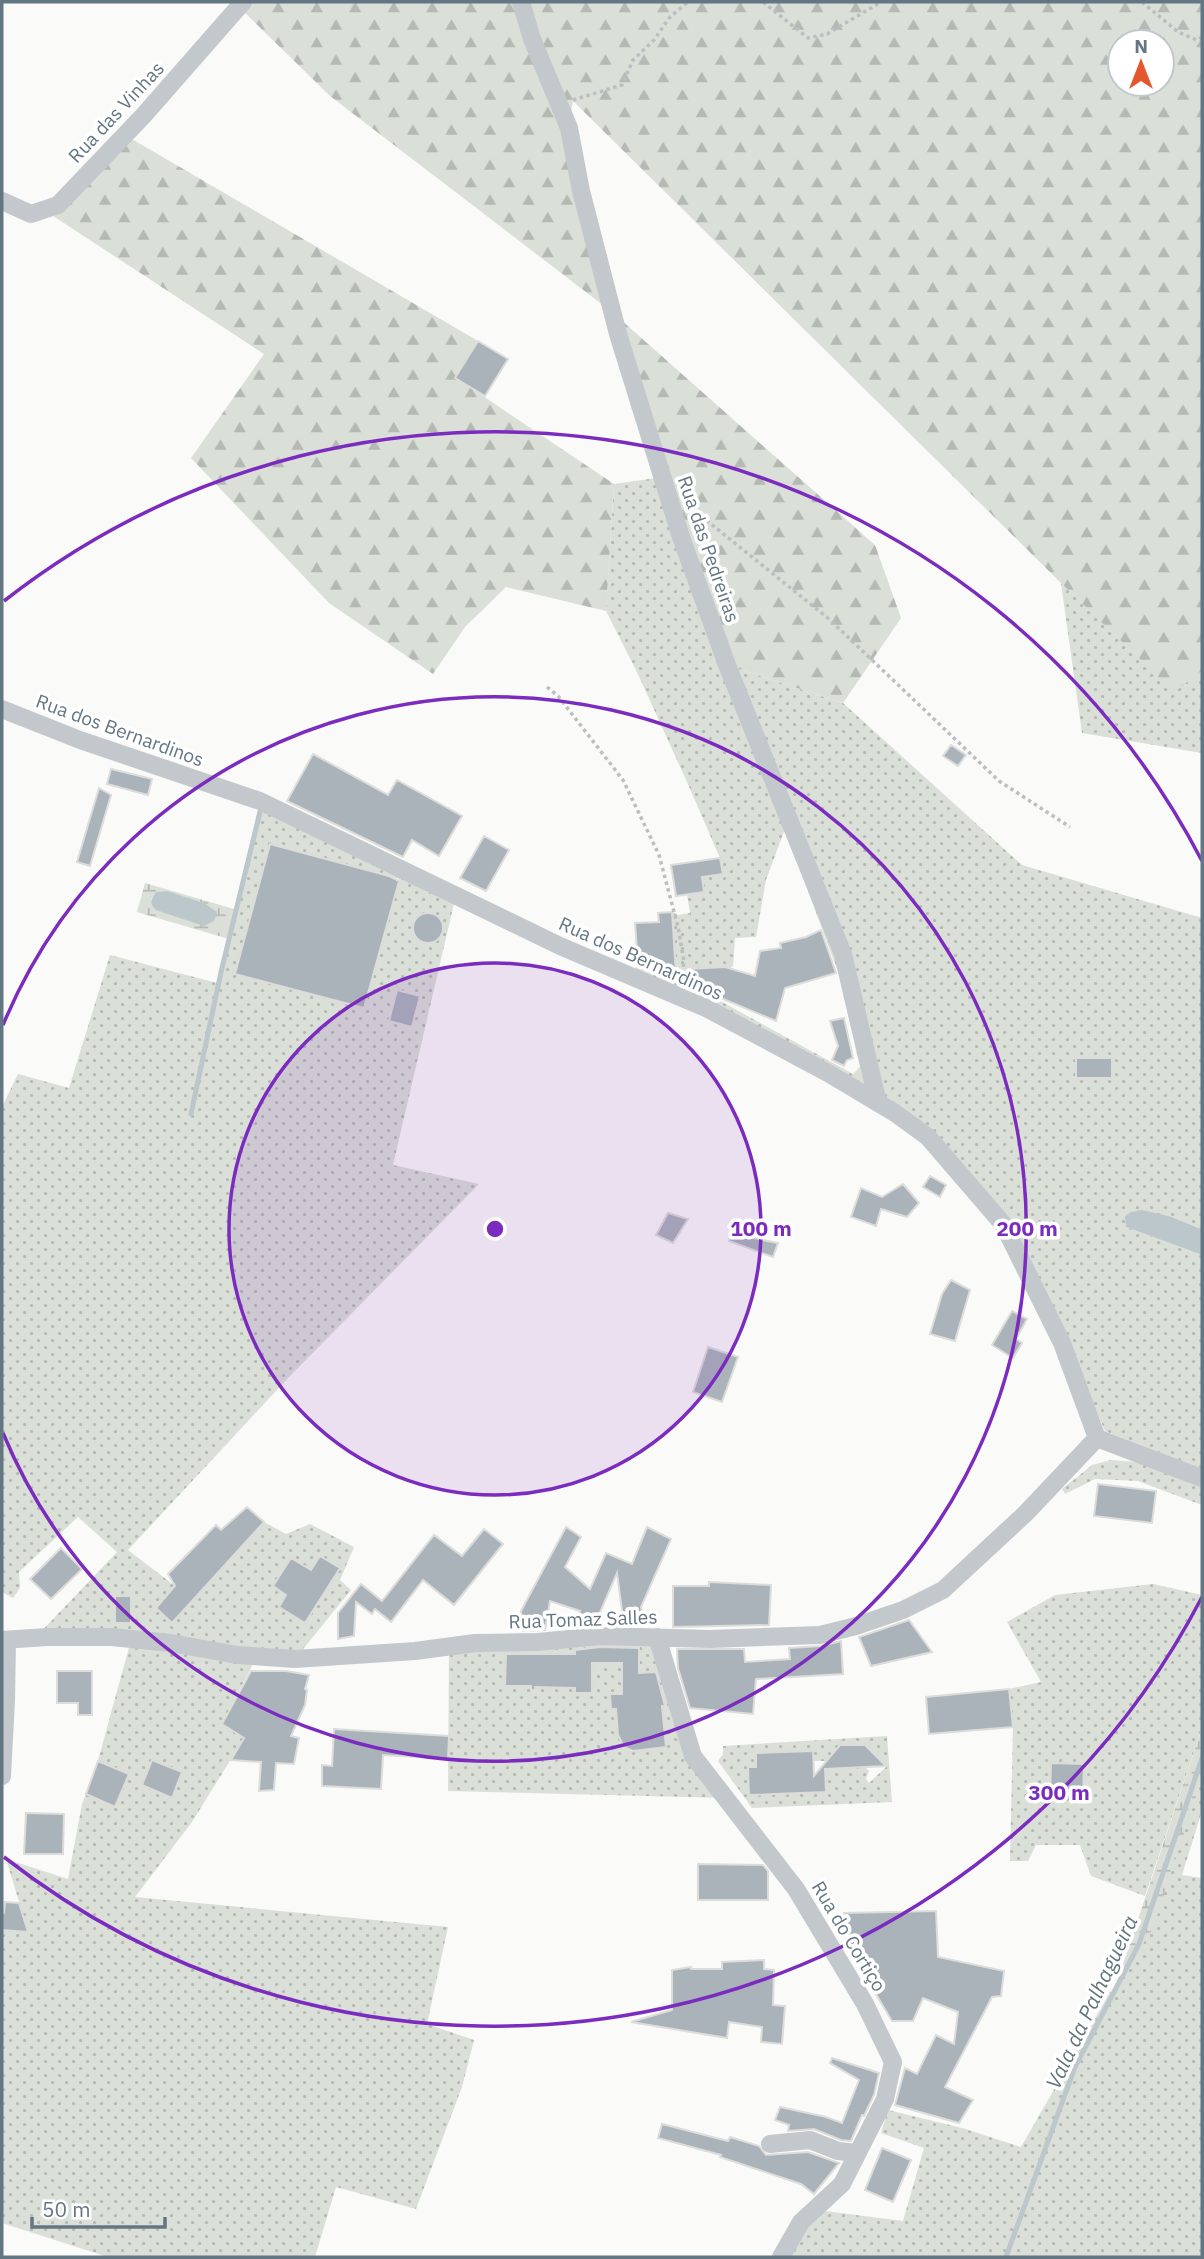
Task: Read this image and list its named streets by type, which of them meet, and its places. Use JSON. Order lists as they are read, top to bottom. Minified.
{"streets":{"street":["Rua das Vinhas","Rua das Pedreiras","Rua dos Bernardinos","Rua Tomaz Salles","Rua do Cortiço"]},"crossings":[["Rua das Pedreiras","Rua dos Bernardinos"],["Rua dos Bernardinos","Rua Tomaz Salles"],["Rua Tomaz Salles","Rua do Cortiço"]],"water":["Vala da Palhagueira"],"scale_bar":"50 m","north":"top","rings":["100 m","200 m","300 m"]}
